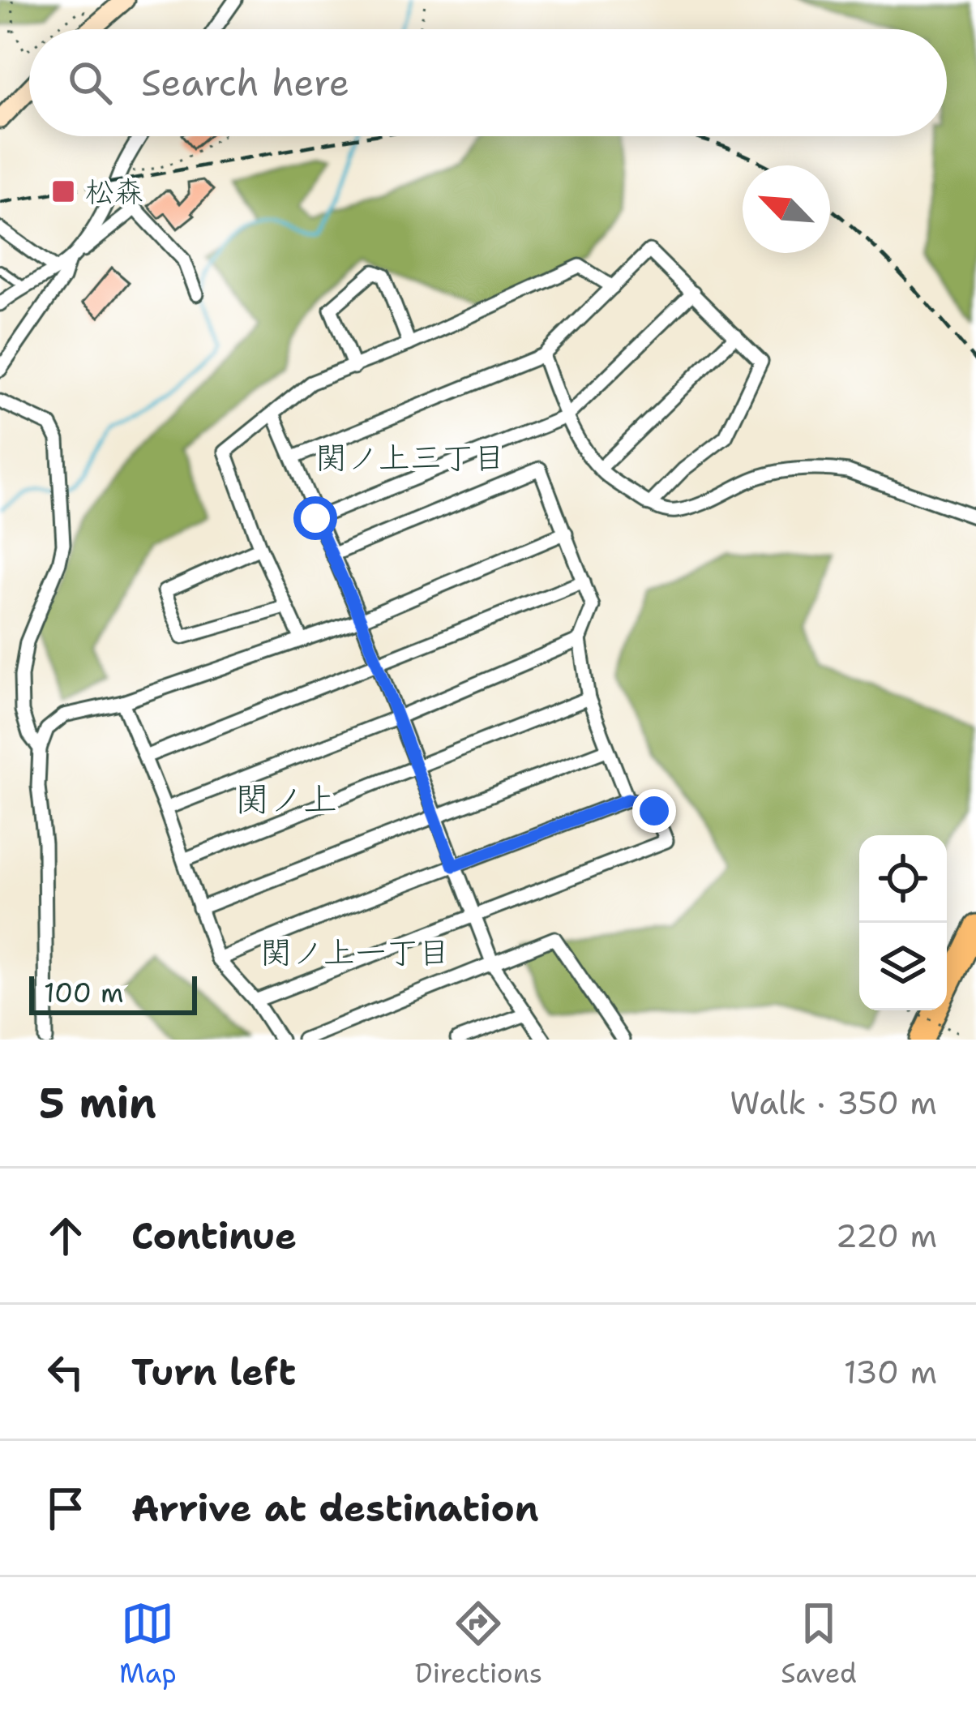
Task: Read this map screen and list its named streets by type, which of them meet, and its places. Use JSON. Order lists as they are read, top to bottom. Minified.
{"districts":["関ノ上三丁目","関ノ上","関ノ上一丁目"],"places":{"transit":["松森"]},"scale_bar":"100 m","north":"top left","page":{"search":"Search here","scale":"100 m","heading":["5 min","Walk · 350 m"],"list":[["Continue","220 m"],["Turn left","130 m"],"Arrive at destination"],"nav":["Map","Directions","Saved"]}}
